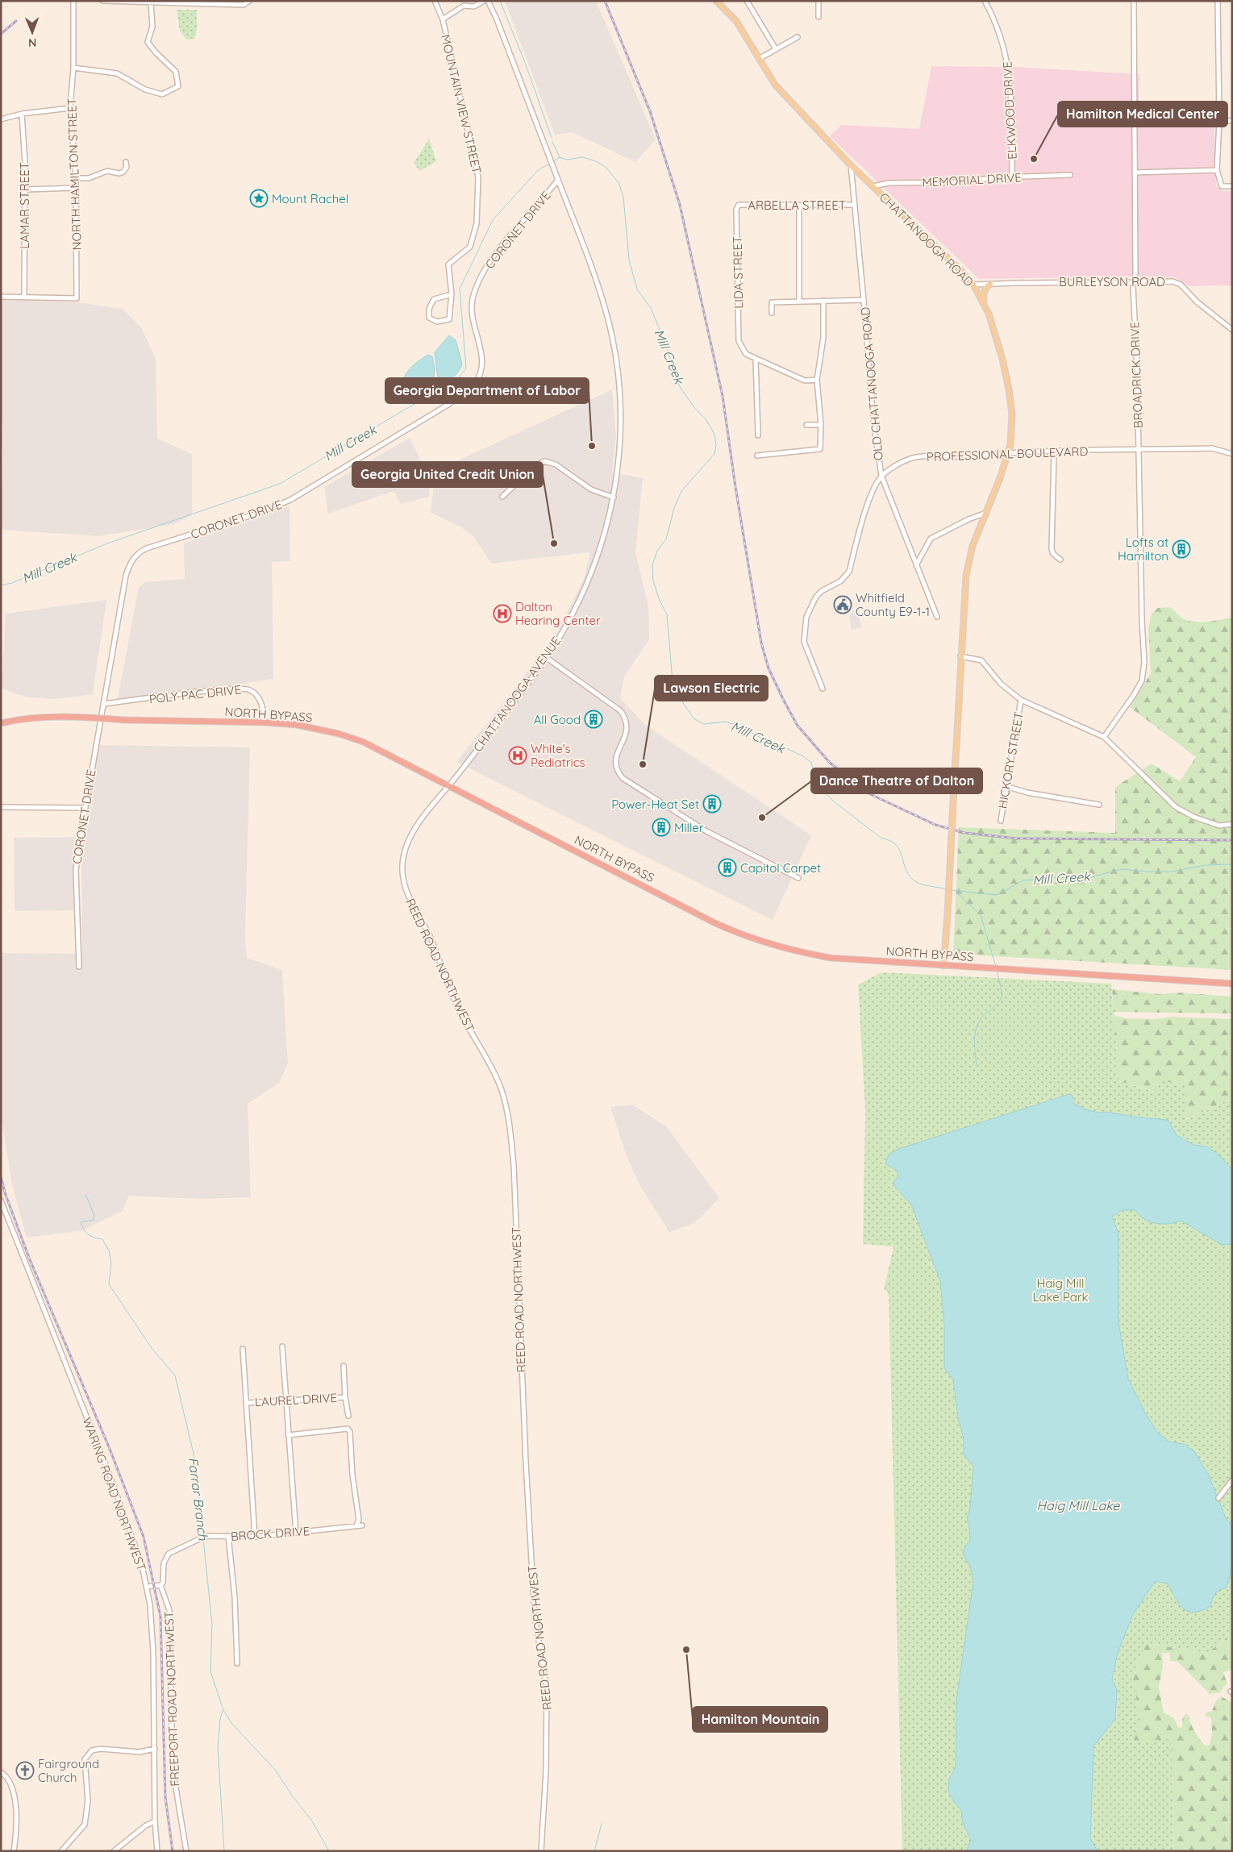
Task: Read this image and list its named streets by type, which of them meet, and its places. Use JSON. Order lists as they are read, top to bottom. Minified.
{"streets":{"highway":["NORTH BYPASS"],"main road":["CHATTANOOGA ROAD"],"street":["MOUNTAIN VIEW STREET","ELKWOOD DRIVE","NORTH HAMILTON STREET","MEMORIAL DRIVE","ARBELLA STREET","LAMAR STREET","CORONET DRIVE","LIDA STREET","BURLEYSON ROAD","BROADRICK DRIVE","OLD CHATTANOOGA ROAD","PROFESSIONAL BOULEVARD","POLY PAC DRIVE","CHATTANOOGA AVENUE","HICKORY STREET","REED ROAD NORTHWEST","LAUREL DRIVE","WARING ROAD NORTHWEST","BROCK DRIVE","FREEPORT ROAD NORTHWEST"]},"crossings":[["ELKWOOD DRIVE","MEMORIAL DRIVE"],["NORTH HAMILTON STREET","LAMAR STREET"],["MEMORIAL DRIVE","CHATTANOOGA ROAD"],["ARBELLA STREET","LIDA STREET"],["ARBELLA STREET","OLD CHATTANOOGA ROAD"],["CORONET DRIVE","POLY PAC DRIVE"],["CORONET DRIVE","CHATTANOOGA AVENUE"],["CHATTANOOGA ROAD","BURLEYSON ROAD"],["CHATTANOOGA ROAD","OLD CHATTANOOGA ROAD"],["CHATTANOOGA ROAD","PROFESSIONAL BOULEVARD"],["CHATTANOOGA ROAD","NORTH BYPASS"],["BURLEYSON ROAD","BROADRICK DRIVE"],["BROADRICK DRIVE","PROFESSIONAL BOULEVARD"],["OLD CHATTANOOGA ROAD","PROFESSIONAL BOULEVARD"],["POLY PAC DRIVE","NORTH BYPASS"],["CHATTANOOGA AVENUE","NORTH BYPASS"],["CHATTANOOGA AVENUE","REED ROAD NORTHWEST"],["NORTH BYPASS","REED ROAD NORTHWEST"],["BROCK DRIVE","FREEPORT ROAD NORTHWEST"]],"water":["Mill Creek","Farrar Branch","Haig Mill Lake"],"parks":["Haig Mill Lake Park"],"places":{"other":["Hamilton Medical Center","Georgia Department of Labor","Georgia United Credit Union","Lawson Electric","Dance Theatre of Dalton","Hamilton Mountain"],"place":["Mount Rachel"],"building":["Lofts at Hamilton","All Good","Power-Heat Set","Miller","Capitol Carpet"],"public building":["Whitfield County E9-1-1"],"hospital":["Dalton Hearing Center","White's Pediatrics"],"church":["Fairground Church"]},"north":"bottom"}
